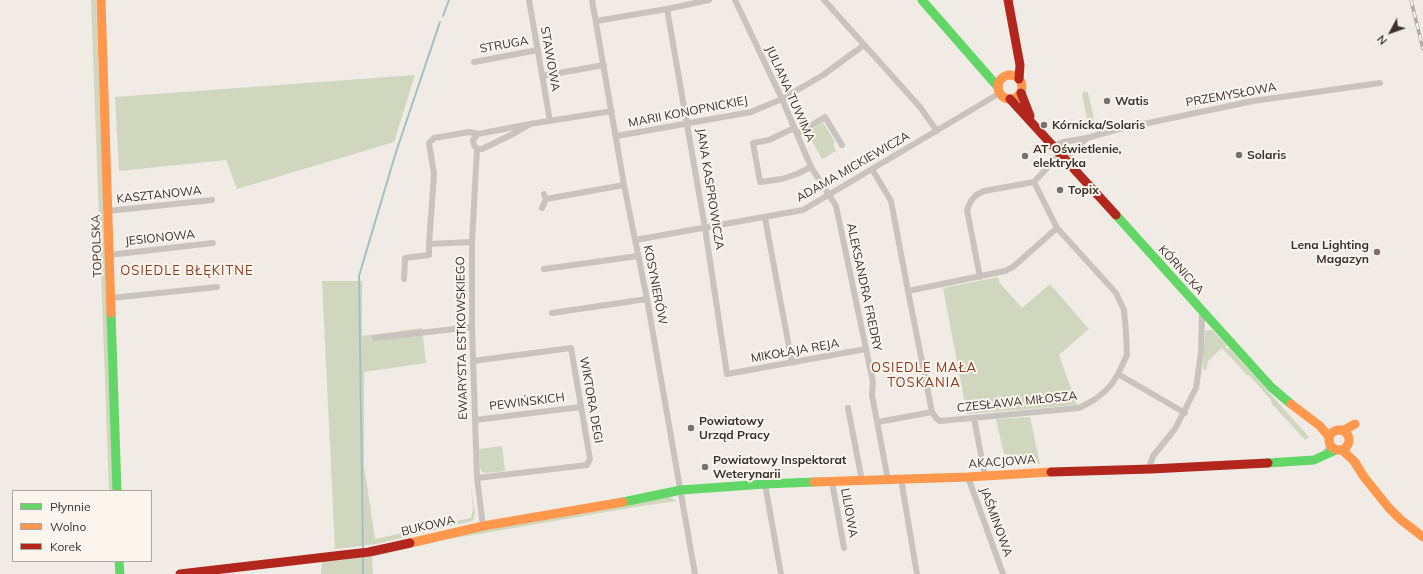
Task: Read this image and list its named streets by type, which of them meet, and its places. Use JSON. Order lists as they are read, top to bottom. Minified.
{"streets":{"street":["STRUGA","STAWOWA","JULIANA TUWIMA","PRZEMYSŁOWA","MARII KONOPNICKIEJ","ADAMA MICKIEWICZA","JANA KASPROWICZA","KASZTANOWA","JESIONOWA","TOPOLSKA","KÓRNICKA","KOSYNIERÓW","ALEKSANDRA FREDRY","EWARYSTA ESTKOWSKIEGO","MIKOŁAJA REJA","WIKTORA DEGI","PEWIŃSKICH","CZESŁAWA MIŁOSZA","AKACJOWA","LILIOWA","JAŚMINOWA","BUKOWA"]},"crossings":[["STRUGA","STAWOWA"],["JULIANA TUWIMA","MARII KONOPNICKIEJ"],["JULIANA TUWIMA","ADAMA MICKIEWICZA"],["JULIANA TUWIMA","ALEKSANDRA FREDRY"],["PRZEMYSŁOWA","KÓRNICKA"],["PRZEMYSŁOWA","CZESŁAWA MIŁOSZA"],["MARII KONOPNICKIEJ","JANA KASPROWICZA"],["MARII KONOPNICKIEJ","KOSYNIERÓW"],["ADAMA MICKIEWICZA","JANA KASPROWICZA"],["ADAMA MICKIEWICZA","KÓRNICKA"],["ADAMA MICKIEWICZA","KOSYNIERÓW"],["ADAMA MICKIEWICZA","ALEKSANDRA FREDRY"],["JANA KASPROWICZA","MIKOŁAJA REJA"],["KASZTANOWA","TOPOLSKA"],["JESIONOWA","TOPOLSKA"],["KÓRNICKA","AKACJOWA"],["KOSYNIERÓW","AKACJOWA"],["KOSYNIERÓW","BUKOWA"],["ALEKSANDRA FREDRY","MIKOŁAJA REJA"],["ALEKSANDRA FREDRY","AKACJOWA"],["EWARYSTA ESTKOWSKIEGO","WIKTORA DEGI"],["EWARYSTA ESTKOWSKIEGO","PEWIŃSKICH"],["EWARYSTA ESTKOWSKIEGO","BUKOWA"],["WIKTORA DEGI","PEWIŃSKICH"],["AKACJOWA","LILIOWA"],["AKACJOWA","JAŚMINOWA"],["AKACJOWA","BUKOWA"]],"districts":["OSIEDLE BŁĘKITNE","OSIEDLE MAŁA TOSKANIA"],"places":["Watis","Kórnicka/Solaris","Solaris","AT Oświetlenie, elektryka","Topix","Lena Lighting Magazyn","Powiatowy Urząd Pracy","Powiatowy Inspektorat Weterynarii"],"legend":["Płynnie","Wolno","Korek"],"north":"bottom left"}
